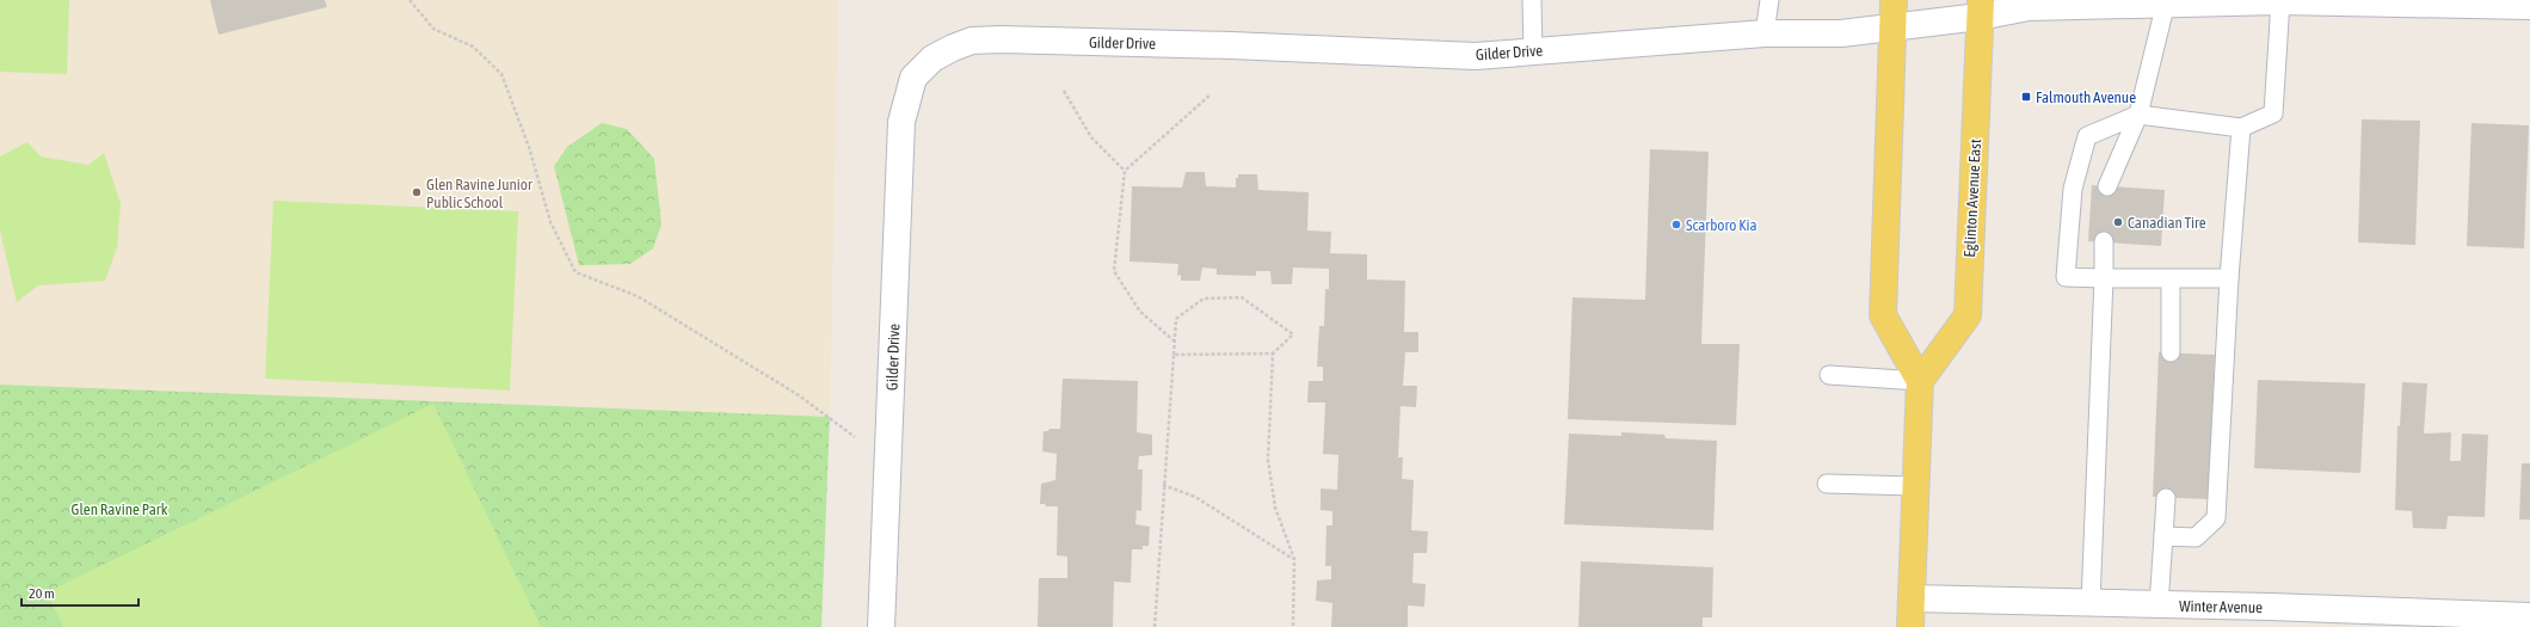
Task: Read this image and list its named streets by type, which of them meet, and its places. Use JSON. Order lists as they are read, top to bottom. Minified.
{"streets":{"main road":["Eglinton Avenue East"],"street":["Gilder Drive","Winter Avenue"]},"parks":["Glen Ravine Park"],"places":{"transit":["Falmouth Avenue"],"other":["Glen Ravine Junior Public School","Canadian Tire","Scarboro Kia"]},"scale_bar":"20 m"}
